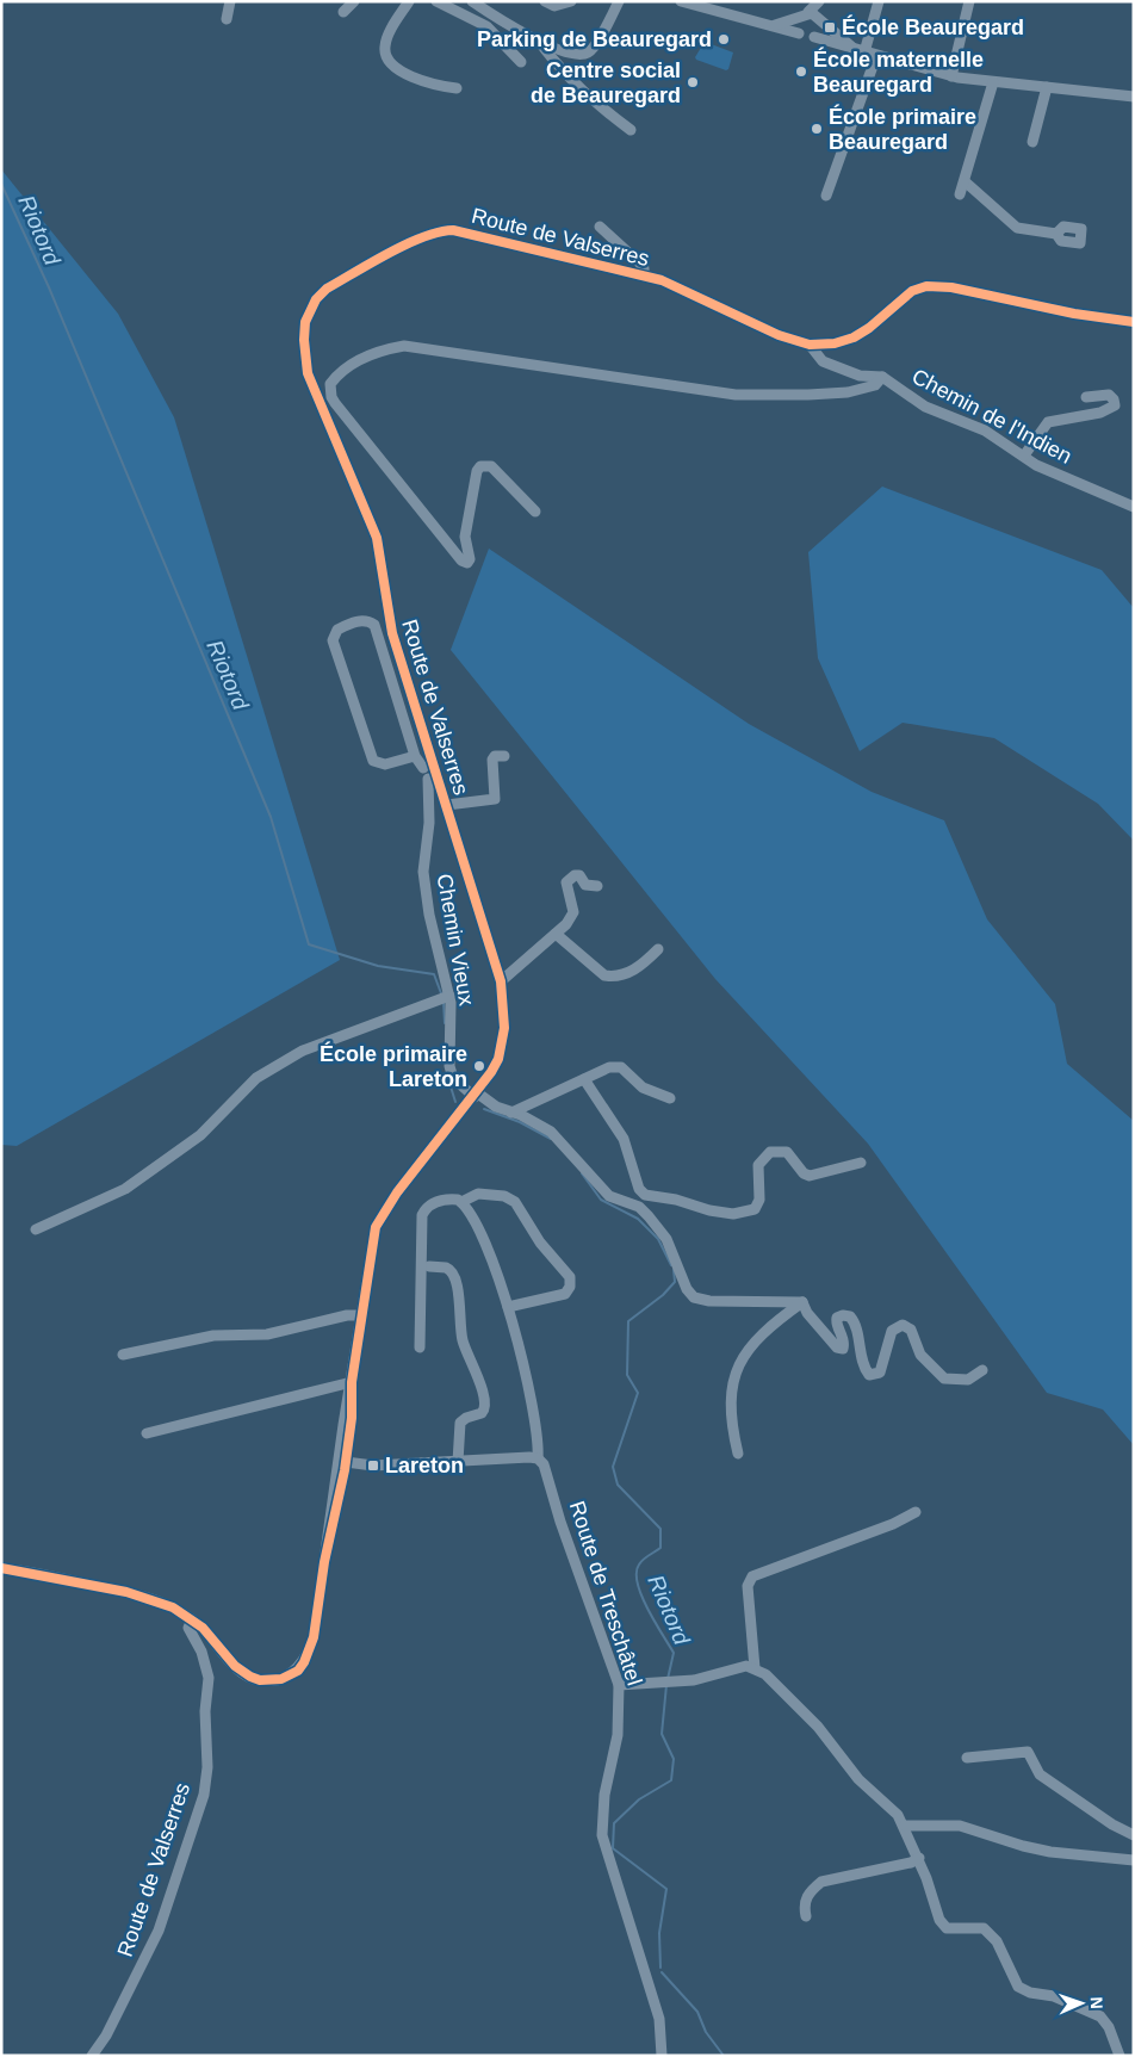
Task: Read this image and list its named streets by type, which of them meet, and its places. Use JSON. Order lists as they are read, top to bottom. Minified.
{"streets":{"street":["Route de Valserres","Chemin de l'Indien","Chemin Vieux","Route de Treschâtel"]},"crossings":[["Route de Valserres","Chemin de l'Indien"],["Route de Valserres","Chemin Vieux"]],"water":["Riotord"],"places":{"transit":["École Beauregard","Lareton"],"other":["Parking de Beauregard","École maternelle Beauregard","Centre social de Beauregard","École primaire Beauregard","École primaire Lareton"]},"north":"right"}
